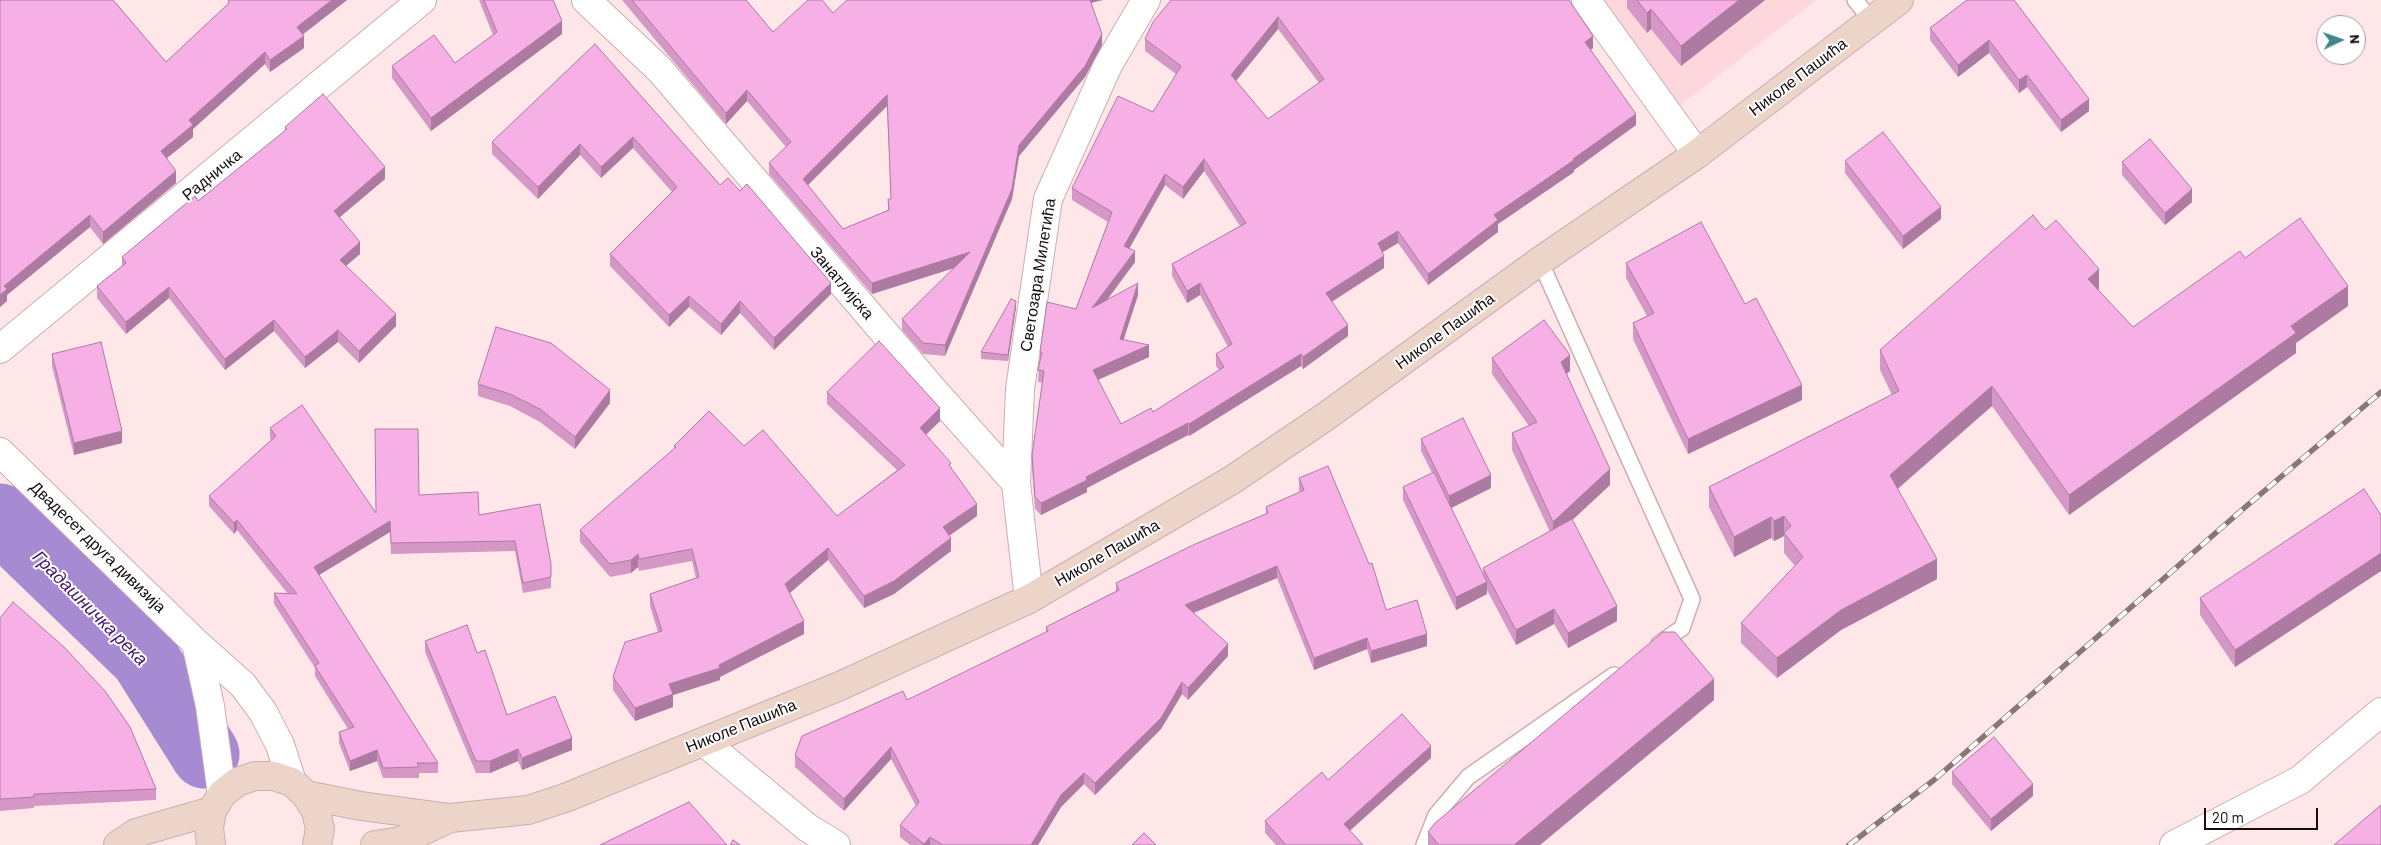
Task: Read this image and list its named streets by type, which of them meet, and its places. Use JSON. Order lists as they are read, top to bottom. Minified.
{"streets":{"main road":["Николе Пашића"],"street":["Радничка","Светозара Милетића","Занатлијска","Двадесет друга дивизија"]},"crossings":[["Николе Пашића","Двадесет друга дивизија"],["Светозара Милетића","Занатлијска"]],"water":["Градашничка река"],"scale_bar":"20 m","north":"right"}
